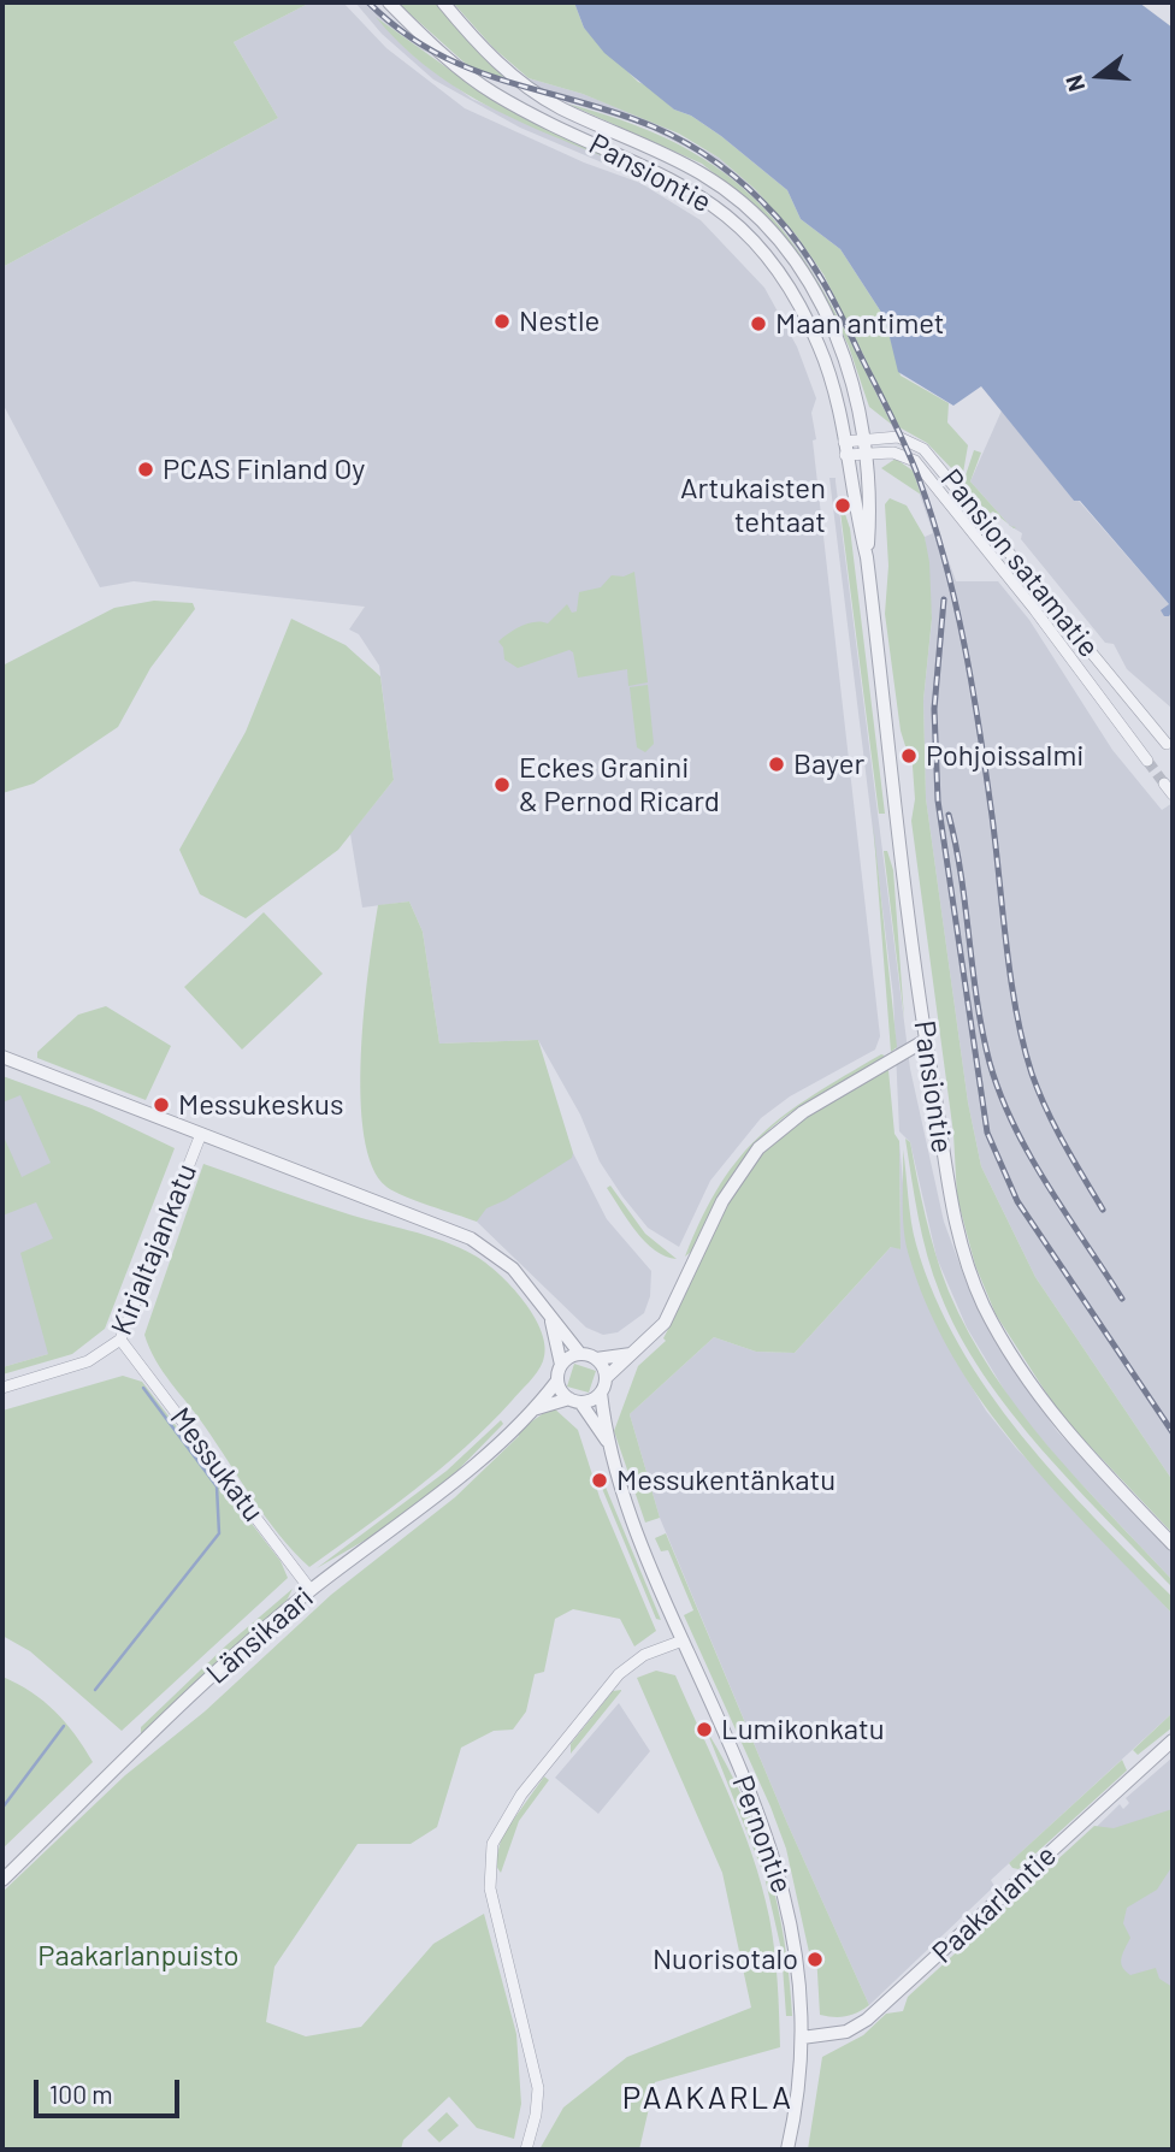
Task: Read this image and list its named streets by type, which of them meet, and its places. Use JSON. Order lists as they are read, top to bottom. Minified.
{"streets":{"street":["Pansiontie","Pansion satamatie","Kirjaltajankatu","Messukatu","Länsikaari","Pernontie","Paakarlantie"]},"crossings":[["Pansiontie","Pansion satamatie"],["Kirjaltajankatu","Messukatu"],["Messukatu","Länsikaari"],["Länsikaari","Pernontie"],["Pernontie","Paakarlantie"]],"districts":["PAAKARLA"],"parks":["Paakarlanpuisto"],"places":["Nestle","Maan antimet","PCAS Finland Oy","Artukaisten tehtaat","Pohjoissalmi","Bayer","Eckes Granini & Pernod Ricard","Messukeskus","Messukentänkatu","Lumikonkatu","Nuorisotalo"],"scale_bar":"100 m","north":"left"}
